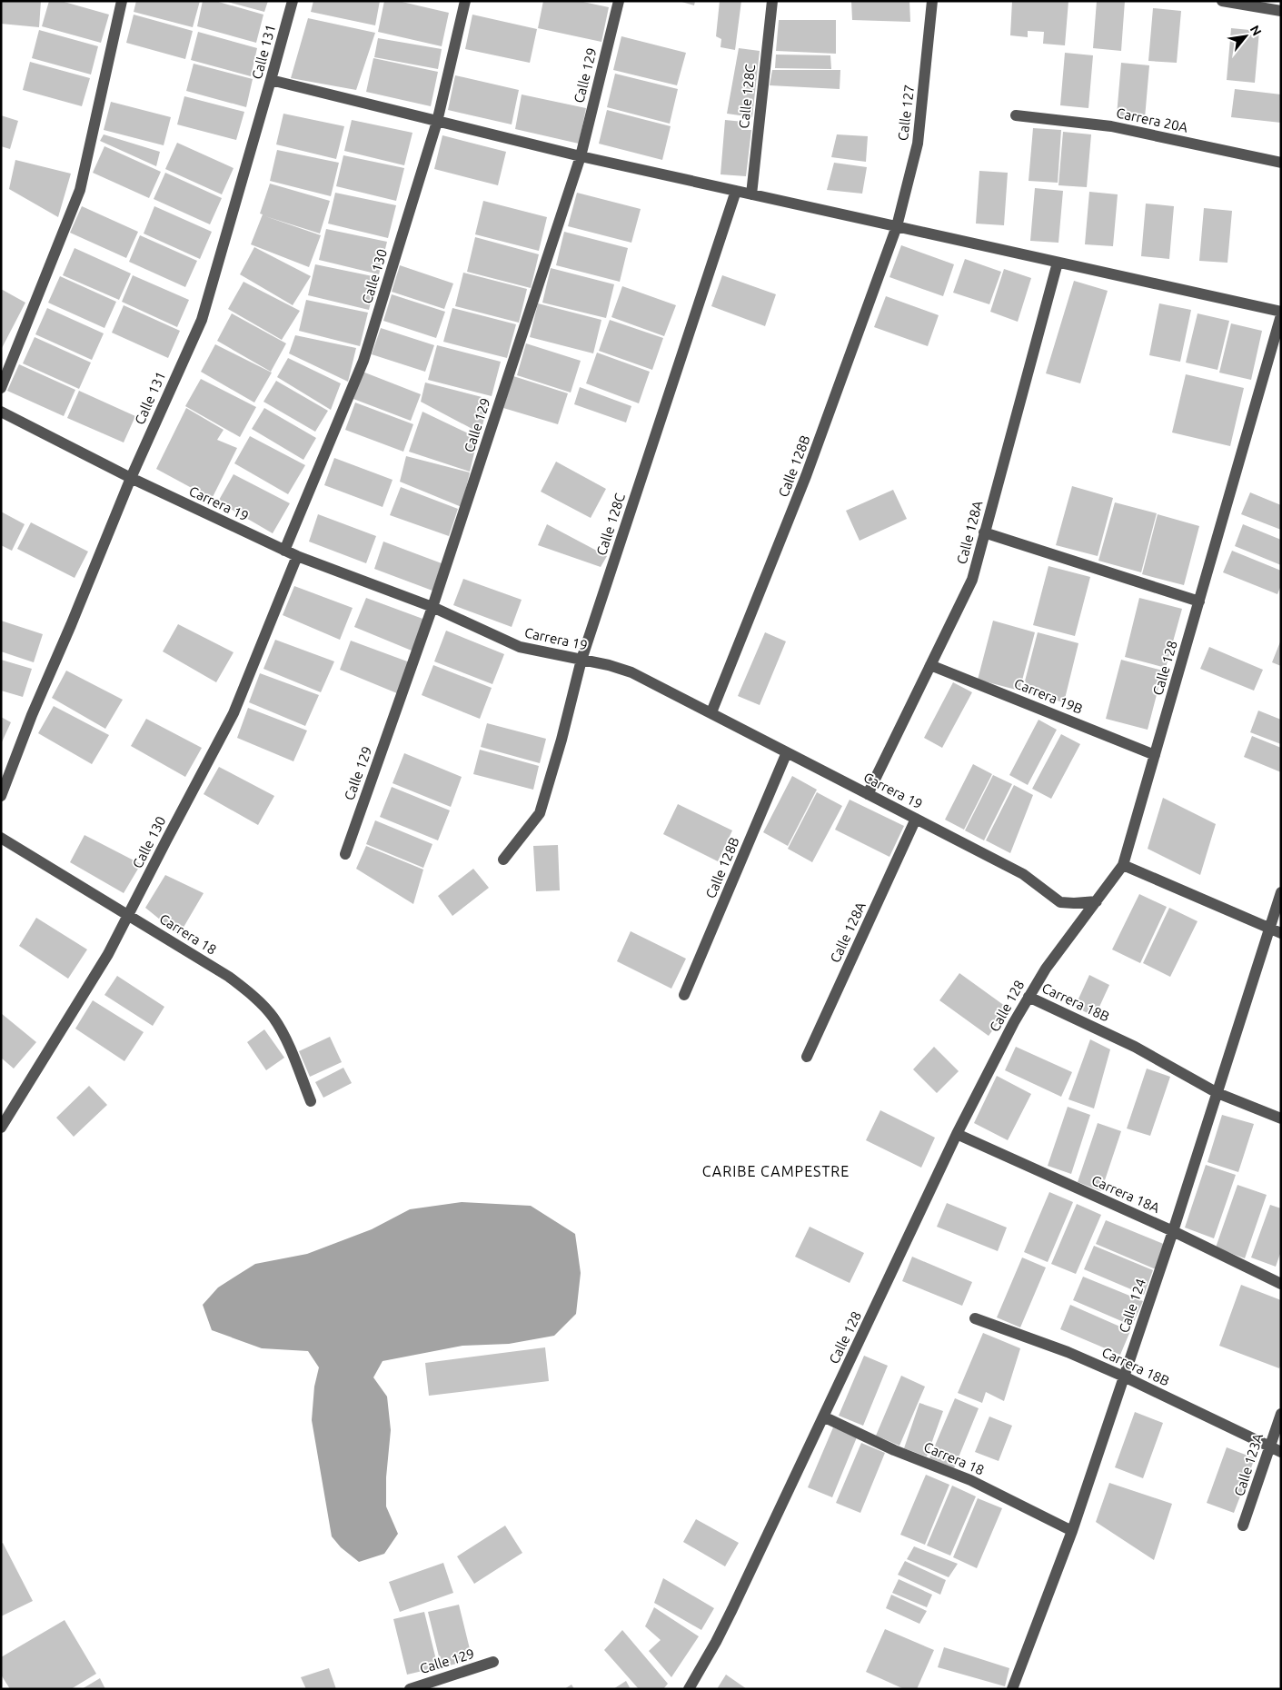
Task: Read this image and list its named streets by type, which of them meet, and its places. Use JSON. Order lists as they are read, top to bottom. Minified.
{"streets":{"street":["Calle 131","Calle 129","Calle 128C","Calle 127","Carrera 20A","Calle 130","Calle 128B","Carrera 19","Calle 128A","Calle 128","Carrera 19B","Carrera 18","Carrera 18B","Carrera 18A","Calle 124","Calle 123A"]},"crossings":[["Calle 131","Carrera 19"],["Calle 129","Carrera 19"],["Calle 128C","Carrera 19"],["Calle 127","Calle 128B"],["Calle 130","Carrera 19"],["Calle 130","Carrera 18"],["Calle 128B","Carrera 19"],["Carrera 19","Calle 128A"],["Carrera 19","Calle 128"],["Calle 128A","Carrera 19B"],["Calle 128","Carrera 19B"],["Calle 128","Carrera 18"],["Calle 128","Carrera 18B"],["Calle 128","Carrera 18A"],["Carrera 18","Calle 124"],["Carrera 18B","Calle 124"],["Carrera 18B","Calle 123A"],["Carrera 18A","Calle 124"]],"districts":["CARIBE CAMPESTRE"],"north":"top right"}
